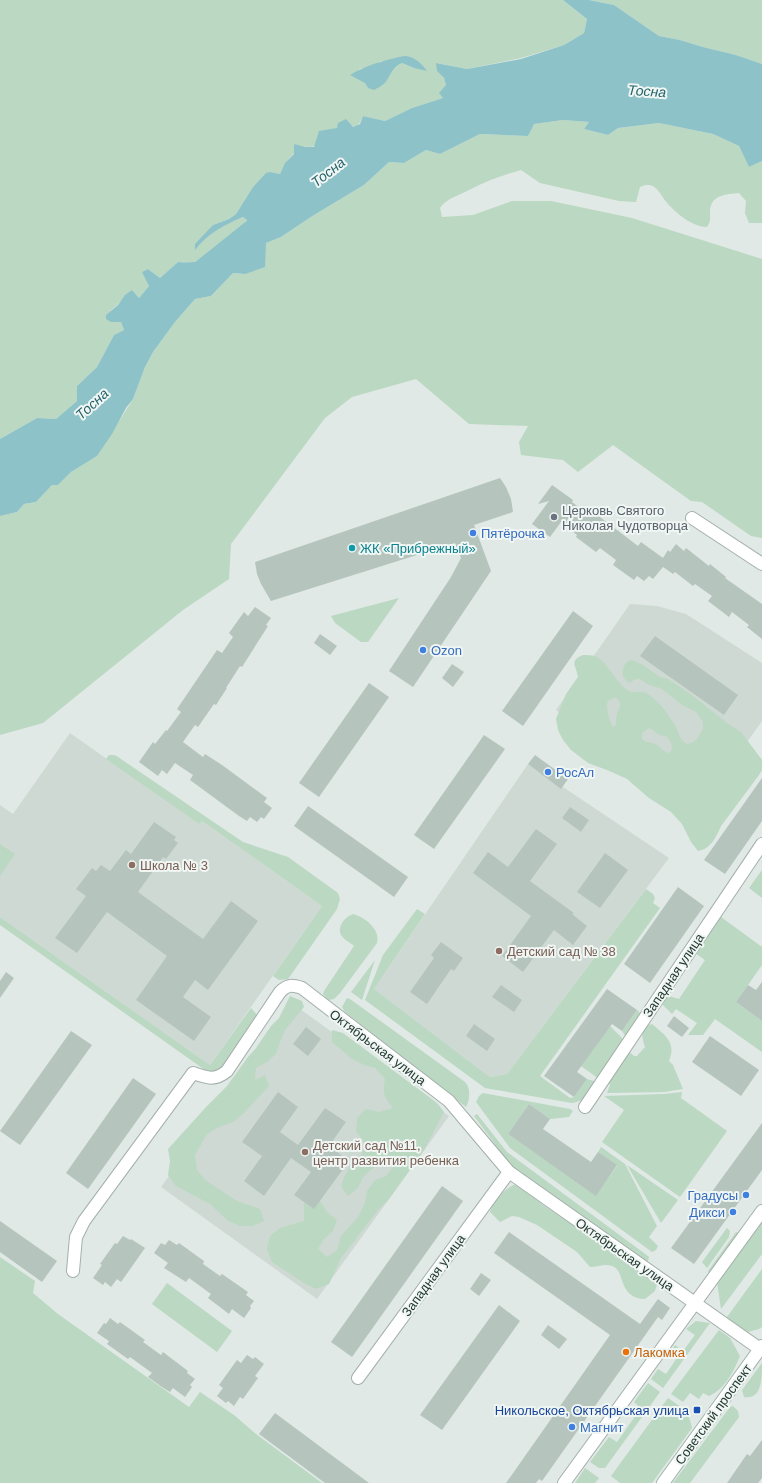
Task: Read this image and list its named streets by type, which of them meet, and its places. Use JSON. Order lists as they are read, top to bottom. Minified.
{"streets":{"street":["Западная улица","Октябрьская улица","Советский проспект"]},"crossings":[["Западная улица","Октябрьская улица"],["Октябрьская улица","Советский проспект"]],"water":["Тосна"],"places":{"other":["Церковь Святого Николая Чудотворца","Пятёрочка","ЖК «Прибрежный»","Ozon","РосАл","Школа № 3","Детский сад № 38","Детский сад №11, центр развития ребенка","Градусы","Дикси","Лакомка","Магнит"],"transit":["Никольское, Октябрьская улица"]}}
